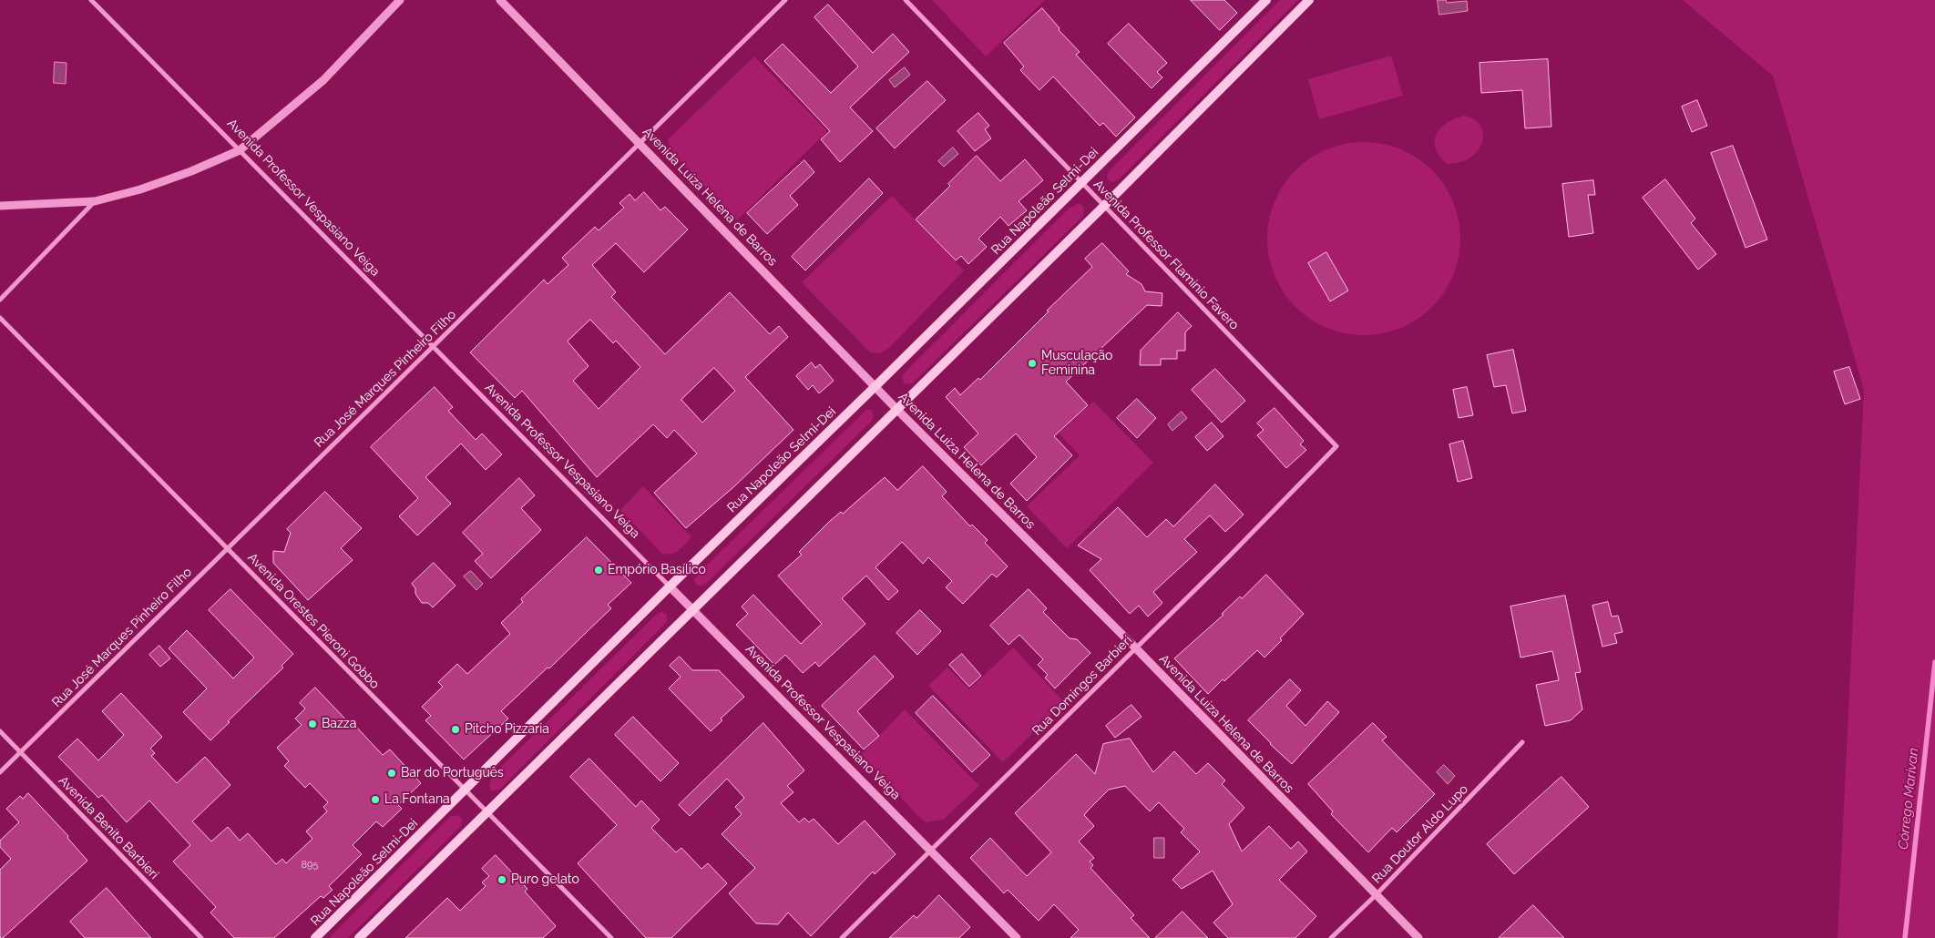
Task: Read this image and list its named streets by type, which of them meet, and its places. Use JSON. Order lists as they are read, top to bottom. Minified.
{"streets":{"main road":["Rua Napoleão Selmi-Dei"],"street":["Avenida Luiza Helena de Barros","Avenida Professor Vespasiano Veiga","Avenida Professor Flamínio Favero","Rua José Marques Pinheiro Filho","Avenida Orestes Pieroni Gobbo","Rua Domingos Barbieri","Avenida Benito Barbieri","Rua Doutor Aldo Lupo"]},"crossings":[["Avenida Luiza Helena de Barros","Rua Napoleão Selmi-Dei"],["Avenida Luiza Helena de Barros","Rua José Marques Pinheiro Filho"],["Avenida Luiza Helena de Barros","Rua Domingos Barbieri"],["Avenida Luiza Helena de Barros","Rua Doutor Aldo Lupo"],["Avenida Professor Vespasiano Veiga","Rua Napoleão Selmi-Dei"],["Avenida Professor Vespasiano Veiga","Rua José Marques Pinheiro Filho"],["Avenida Professor Vespasiano Veiga","Rua Domingos Barbieri"],["Rua Napoleão Selmi-Dei","Avenida Professor Flamínio Favero"],["Rua Napoleão Selmi-Dei","Avenida Orestes Pieroni Gobbo"],["Avenida Professor Flamínio Favero","Rua Domingos Barbieri"],["Rua José Marques Pinheiro Filho","Avenida Orestes Pieroni Gobbo"],["Rua José Marques Pinheiro Filho","Avenida Benito Barbieri"]],"water":["Córrego Marivan"],"places":["Musculação Feminina","Empório Basílico","Bazza","Pitcho Pizzaria","Bar do Português","La Fontana","Puro gelato"],"house_numbers":["895"]}
